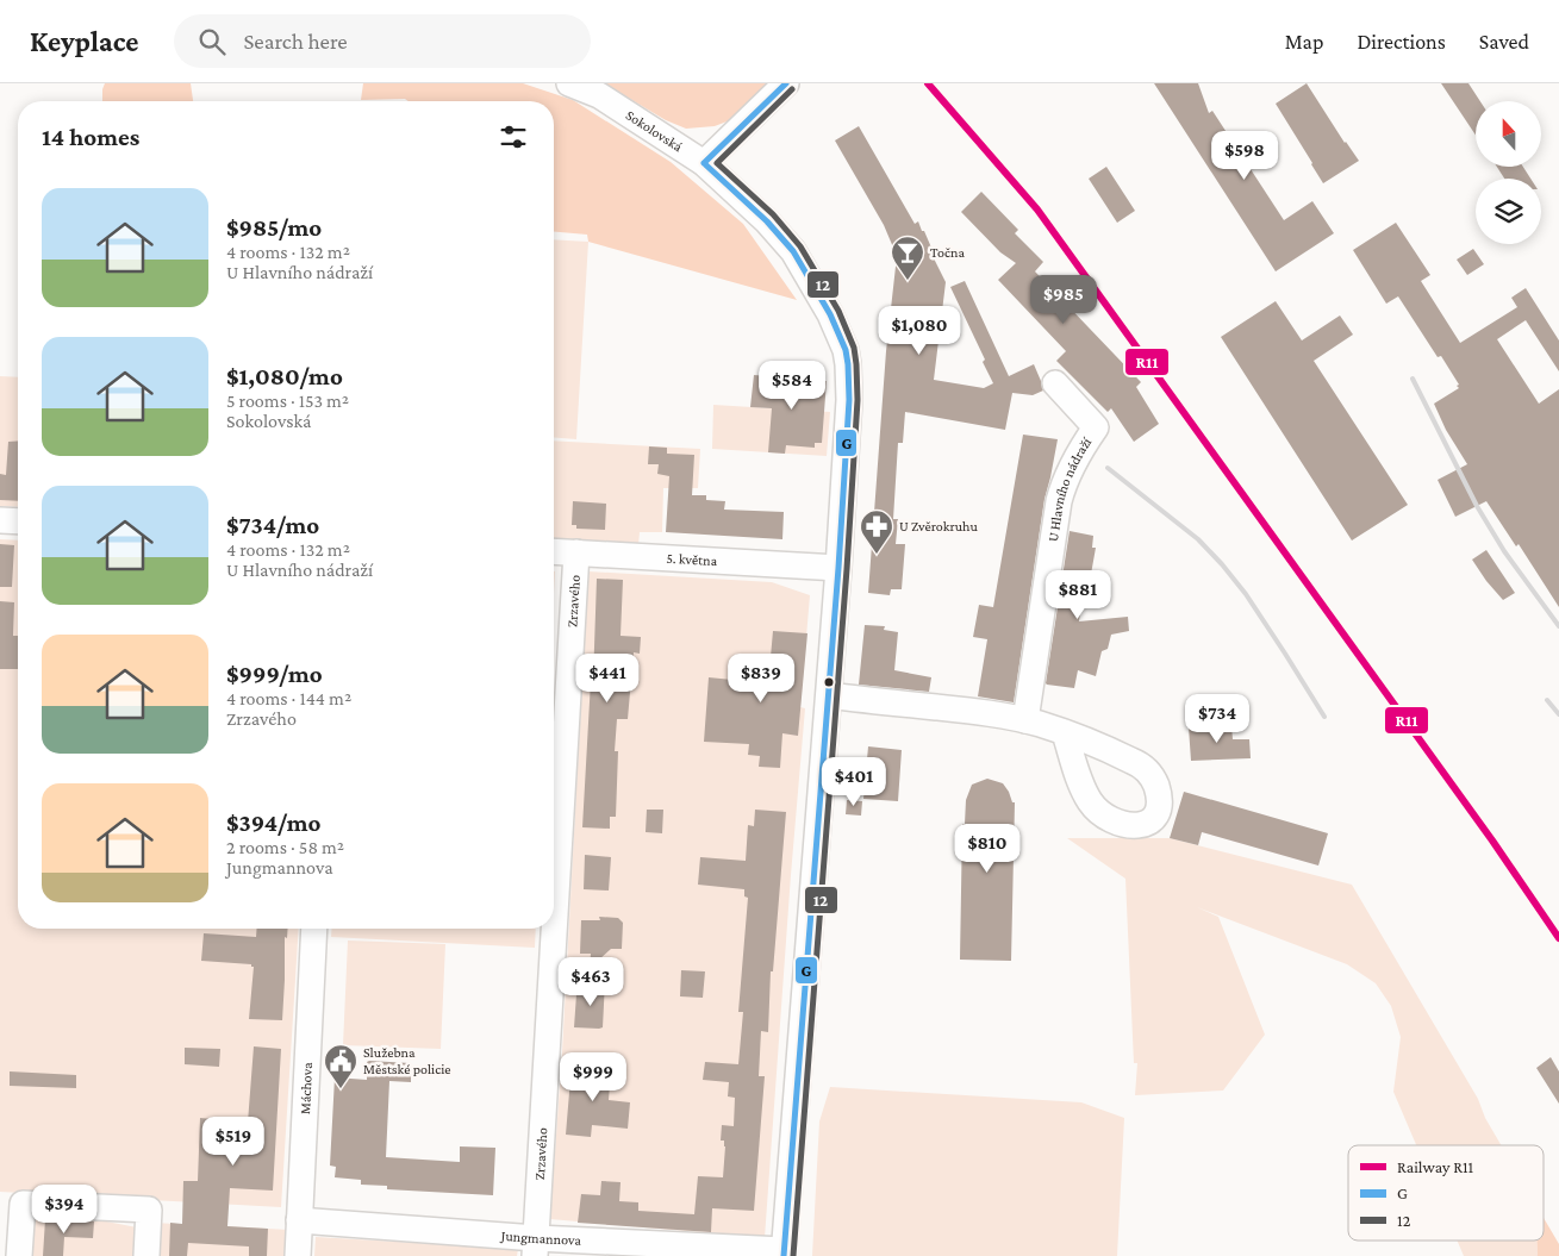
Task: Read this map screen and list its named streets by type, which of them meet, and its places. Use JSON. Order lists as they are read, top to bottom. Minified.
{"streets":{"street":["Sokolovská","U Hlavního nádraží","5. května","Zrzavého","Máchova","Jungmannova"]},"crossings":[["Sokolovská","5. května"],["Sokolovská","Jungmannova"],["5. května","Zrzavého"],["Zrzavého","Jungmannova"],["Máchova","Jungmannova"]],"places":{"bar":["Točna"],"pharmacy":["U Zvěrokruhu"],"public building":["Služebna Městské policie"]},"lines":["rail line R11","transit line G","transit line 12"],"legend":["Railway R11","G","12"],"north":"top","page":{"header":"Keyplace","search":"Search here","nav":["Map","Directions","Saved"],"heading":"14 homes","price":["$598","$985","$1,080","$584","$881","$441","$839","$734","$401","$810","$463","$999","$519","$394"],"list":[{"name":"$985/mo","note":"4 rooms · 132 m² · U Hlavního nádraží"},{"name":"$1,080/mo","note":"5 rooms · 153 m² · Sokolovská"},{"name":"$734/mo","note":"4 rooms · 132 m² · U Hlavního nádraží"},{"name":"$999/mo","note":"4 rooms · 144 m² · Zrzavého"},{"name":"$394/mo","note":"2 rooms · 58 m² · Jungmannova"}]}}
